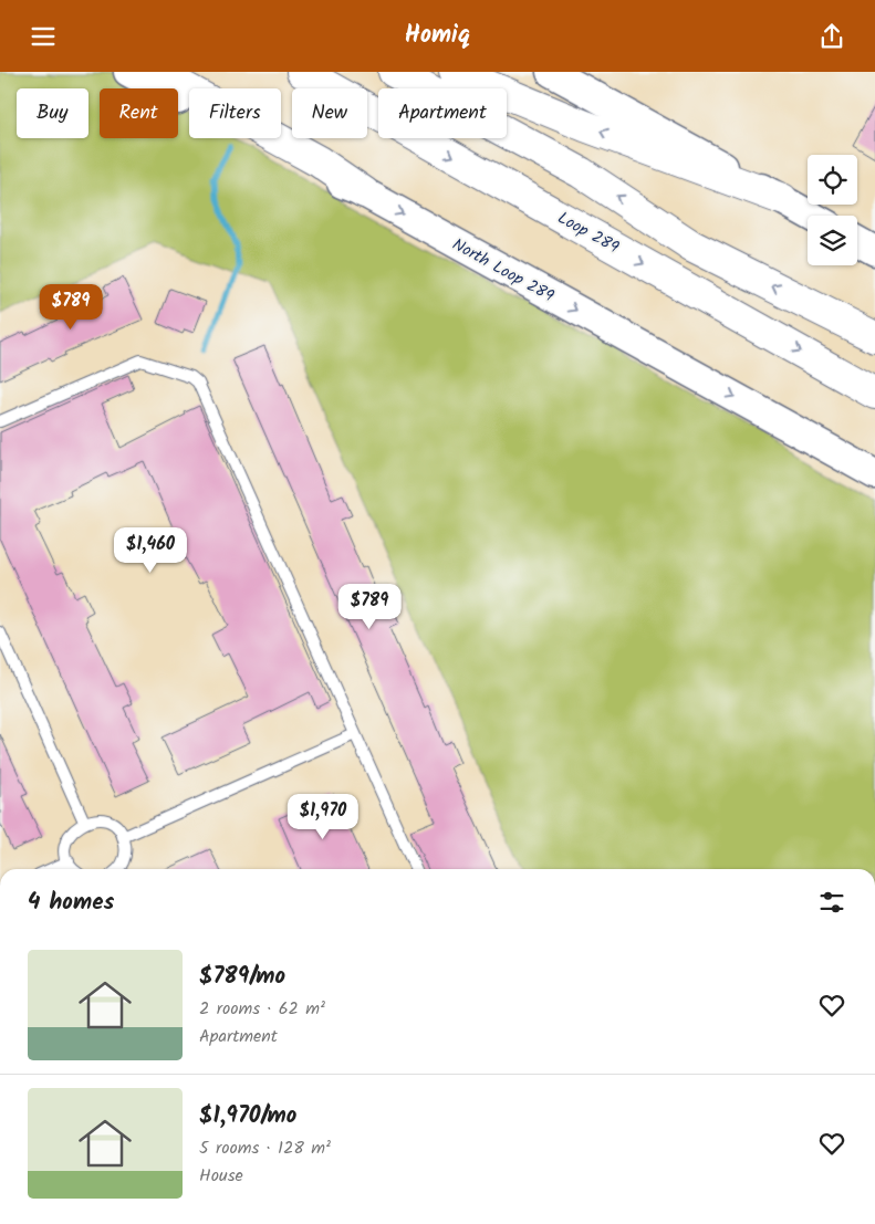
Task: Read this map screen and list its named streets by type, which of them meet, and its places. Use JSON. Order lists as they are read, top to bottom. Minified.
{"streets":{"highway":["Loop 289"],"main road":["North Loop 289"]},"page":{"header":"Homiq","chip":["Buy","Rent","Filters","New","Apartment"],"price":["$789","$1,460","$789","$1,970"],"heading":"4 homes","list":[{"name":"$789/mo","note":"2 rooms · 62 m² · Apartment"},{"name":"$1,970/mo","note":"5 rooms · 128 m² · House"}]}}
